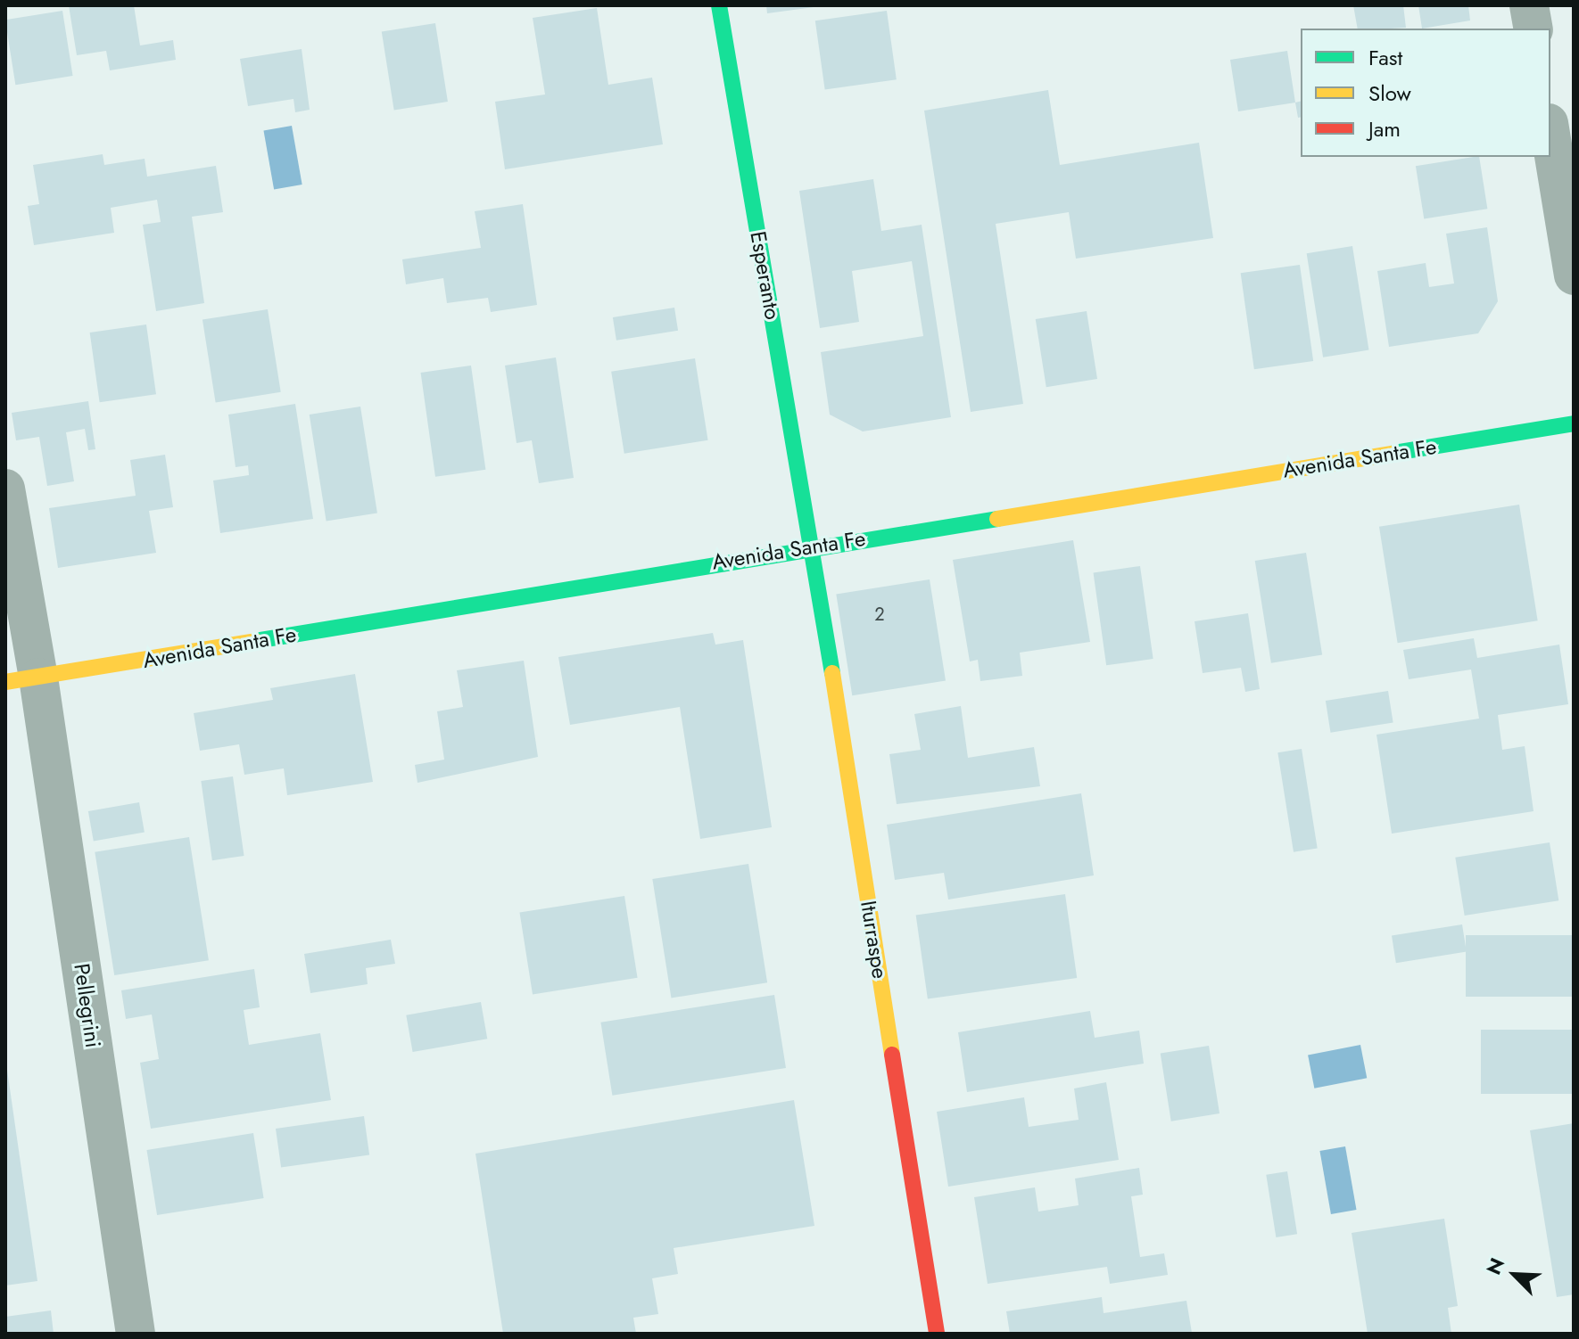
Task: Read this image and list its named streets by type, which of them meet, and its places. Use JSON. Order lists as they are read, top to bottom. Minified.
{"streets":{"main road":["Esperanto","Avenida Santa Fe","Iturraspe"],"street":["Pellegrini"]},"crossings":[["Esperanto","Avenida Santa Fe"],["Esperanto","Iturraspe"],["Avenida Santa Fe","Iturraspe"],["Avenida Santa Fe","Pellegrini"]],"house_numbers":["2"],"legend":["Fast","Slow","Jam"],"north":"top left"}
